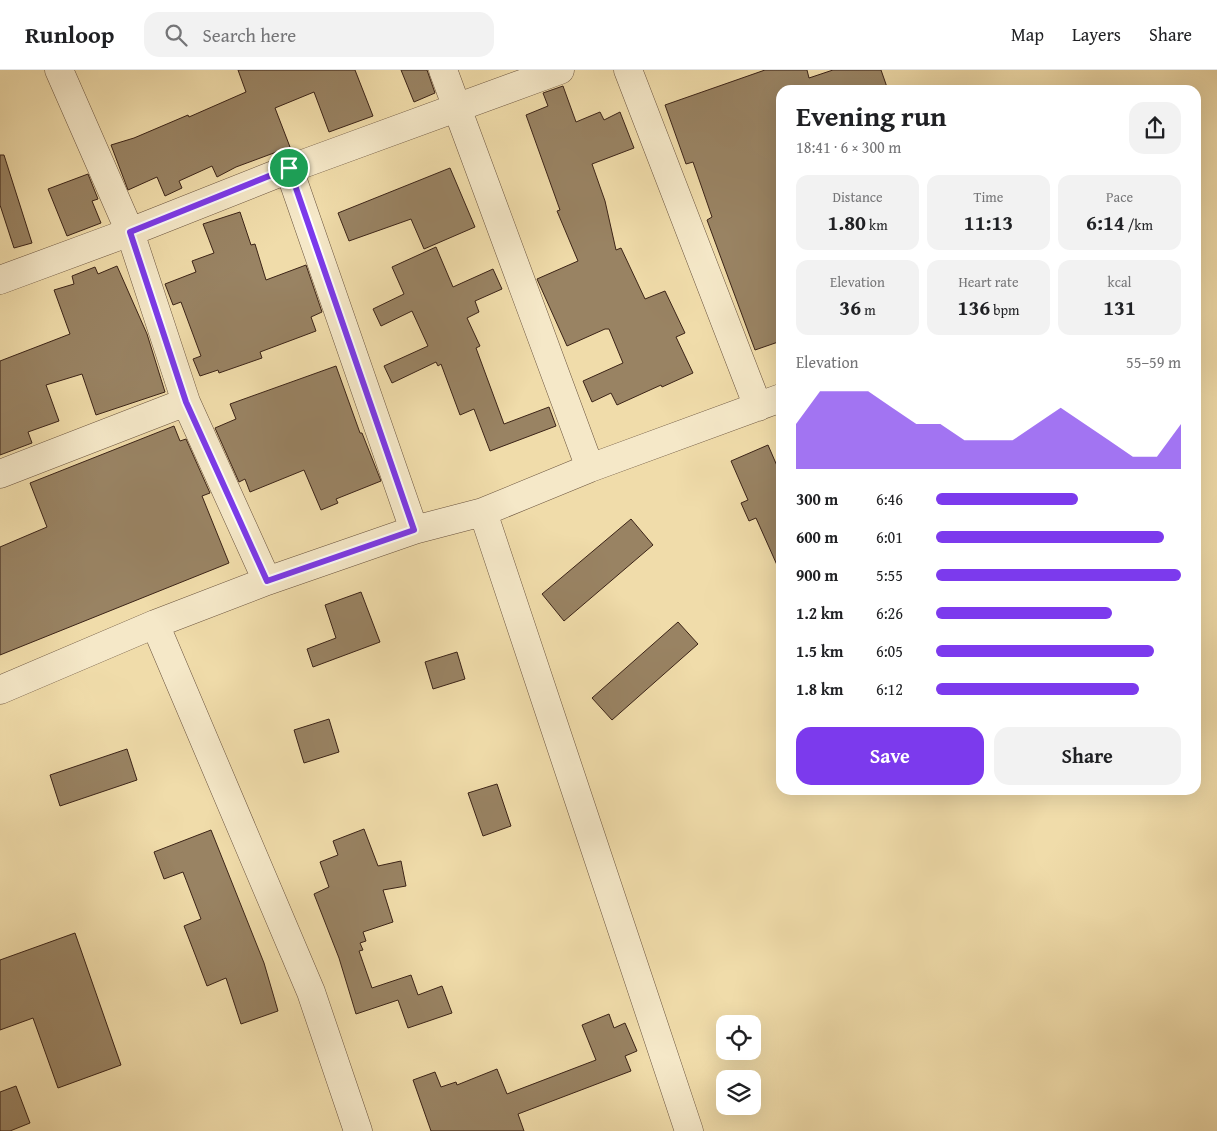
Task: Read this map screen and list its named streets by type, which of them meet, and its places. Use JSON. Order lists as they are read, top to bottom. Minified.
{"page":{"header":"Runloop","search":"Search here","nav":["Map","Layers","Share"],"heading":["Evening run","18:41 · 6 × 300 m"],"stats":[["Distance","1.80 km"],["Time","11:13"],["Pace","6:14 /km"],["Elevation","36 m"],["Heart rate","136 bpm"],["kcal","131"]],"chart":["Elevation","55–59 m"],"list":[{"name":"300 m","note":"6:46"},{"name":"600 m","note":"6:01"},{"name":"900 m","note":"5:55"},{"name":"1.2 km","note":"6:26"},{"name":"1.5 km","note":"6:05"},{"name":"1.8 km","note":"6:12"}],"buttons":["Save","Share"]}}
